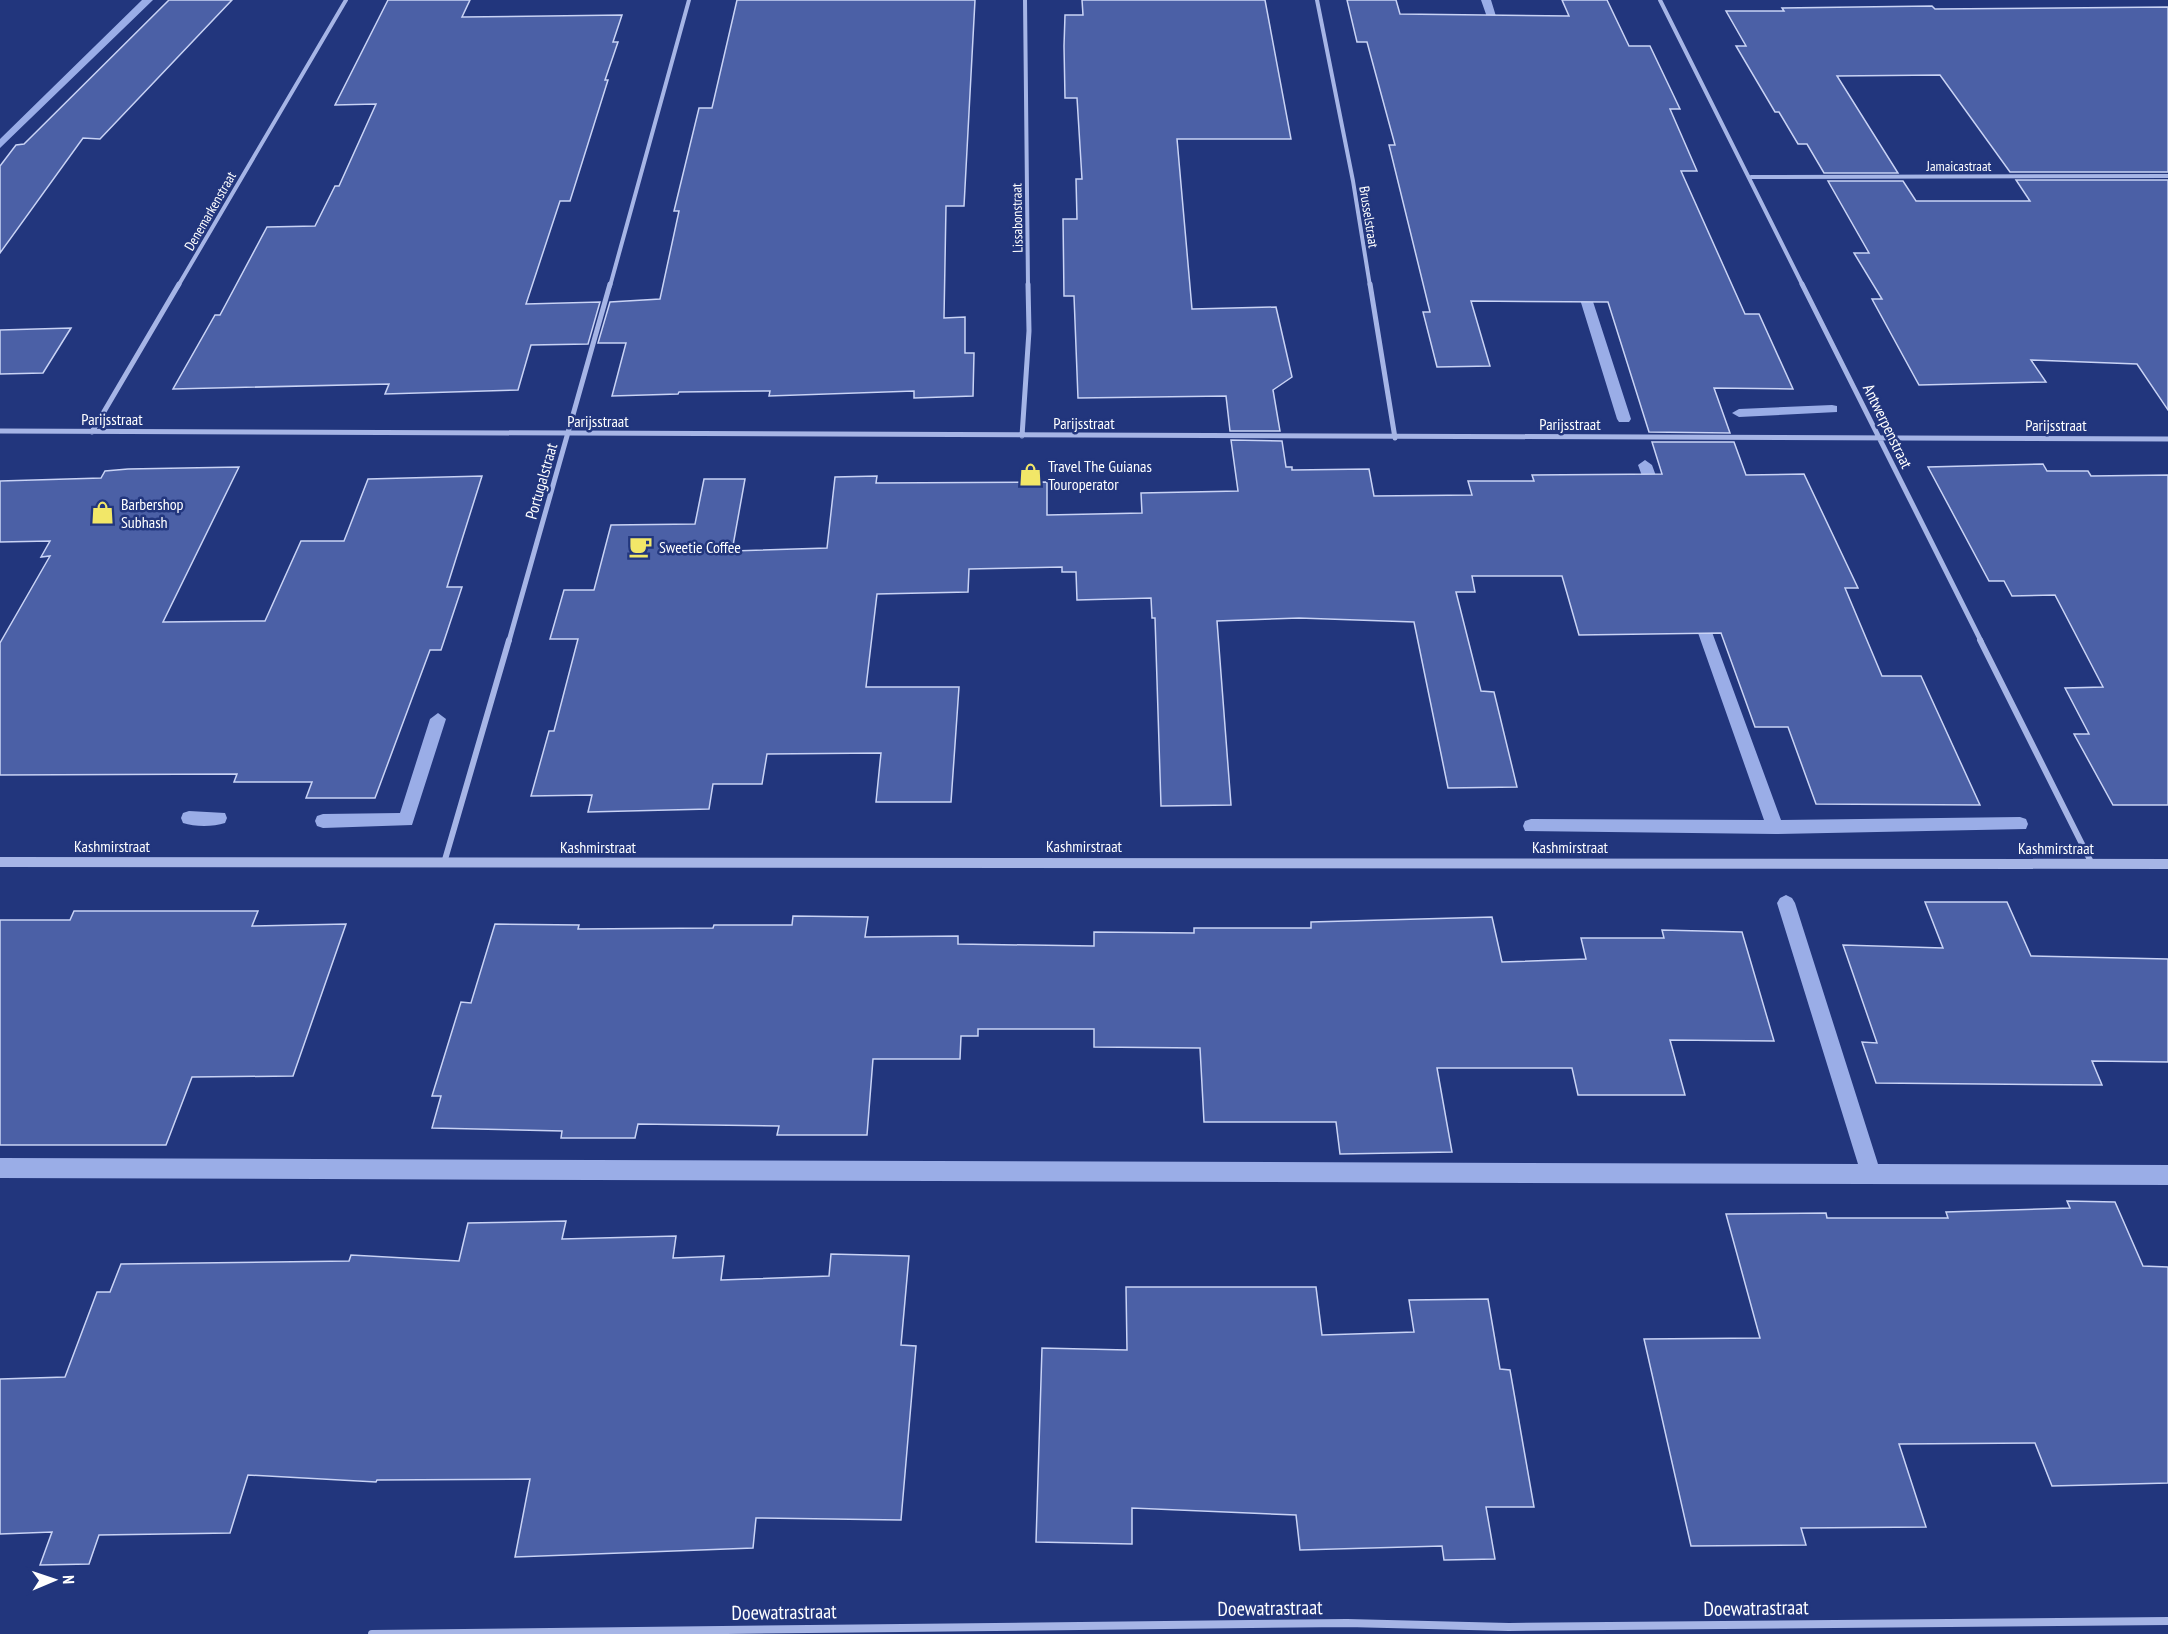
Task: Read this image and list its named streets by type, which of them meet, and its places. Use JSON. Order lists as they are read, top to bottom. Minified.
{"streets":{"street":["Jamaicastraat","Denemarkenstraat","Brusselstraat","Lissabonstraat","Parijsstraat","Antwerpenstraat","Portugalstraat","Kashmirstraat","Doewatrastraat"]},"crossings":[["Jamaicastraat","Antwerpenstraat"],["Denemarkenstraat","Parijsstraat"],["Brusselstraat","Parijsstraat"],["Lissabonstraat","Parijsstraat"],["Parijsstraat","Antwerpenstraat"],["Parijsstraat","Portugalstraat"],["Antwerpenstraat","Kashmirstraat"],["Portugalstraat","Kashmirstraat"]],"places":{"shop":["Travel The Guianas Touroperator","Barbershop Subhash"],"cafe":["Sweetie Coffee"]},"north":"right"}
